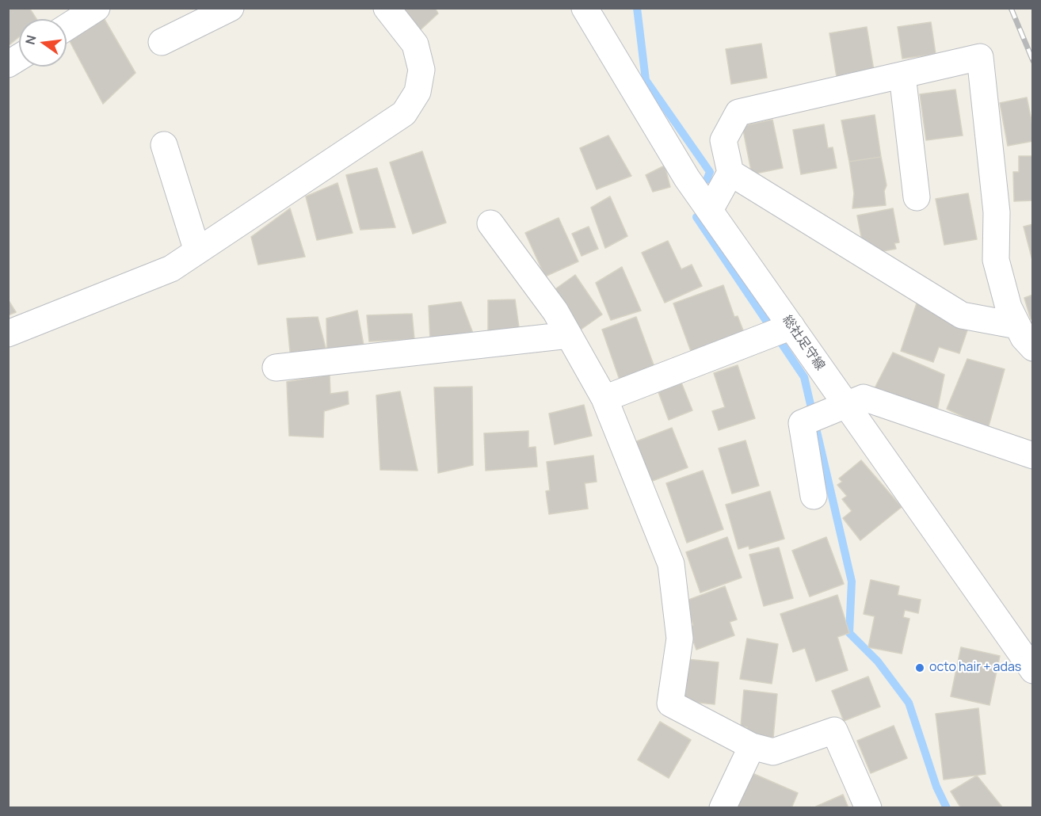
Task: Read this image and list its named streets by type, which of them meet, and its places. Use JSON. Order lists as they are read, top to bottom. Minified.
{"streets":{"street":["総社足守線"]},"places":["octo hair + adas"],"north":"left"}
